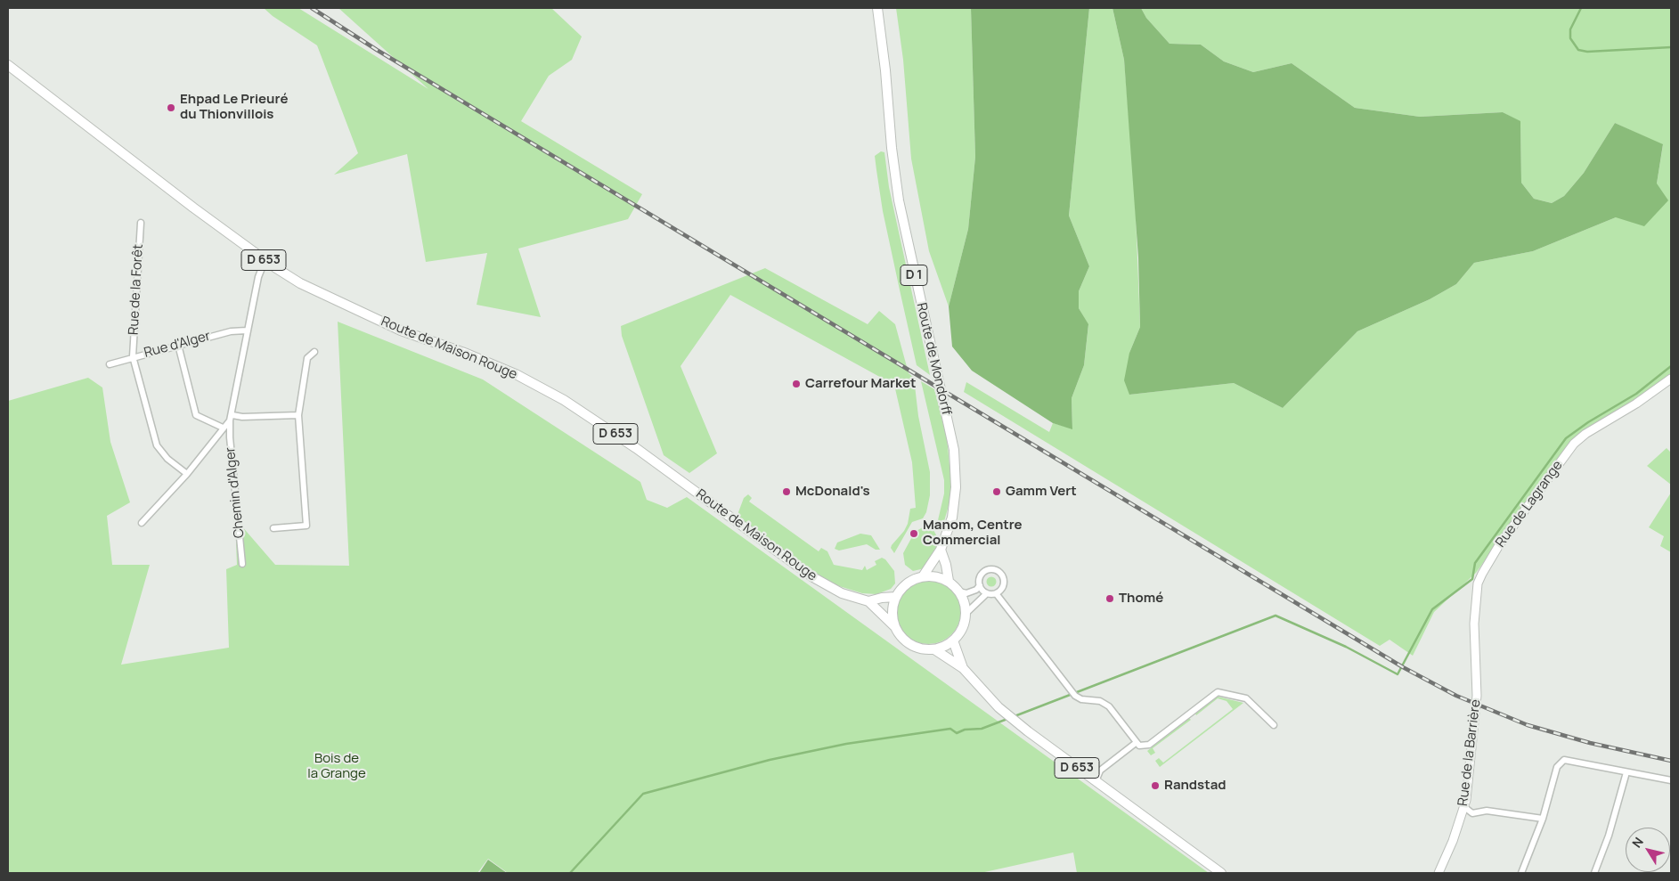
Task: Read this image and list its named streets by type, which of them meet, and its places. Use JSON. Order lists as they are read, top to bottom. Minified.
{"streets":{"main road":["D 653","D 1","Route de Maison Rouge","Route de Mondorff"],"street":["Rue de la Forêt","Rue d'Alger","Chemin d'Alger","Rue de Lagrange","Rue de la Barrière"]},"crossings":[["D 1","Route de Mondorff"],["Rue de la Forêt","Rue d'Alger"],["Rue de Lagrange","Rue de la Barrière"]],"parks":["Bois de la Grange"],"places":["Ehpad Le Prieuré du Thionvillois","Carrefour Market","McDonald's","Gamm Vert","Manom, Centre Commercial","Thomé","Randstad"],"north":"top left"}
